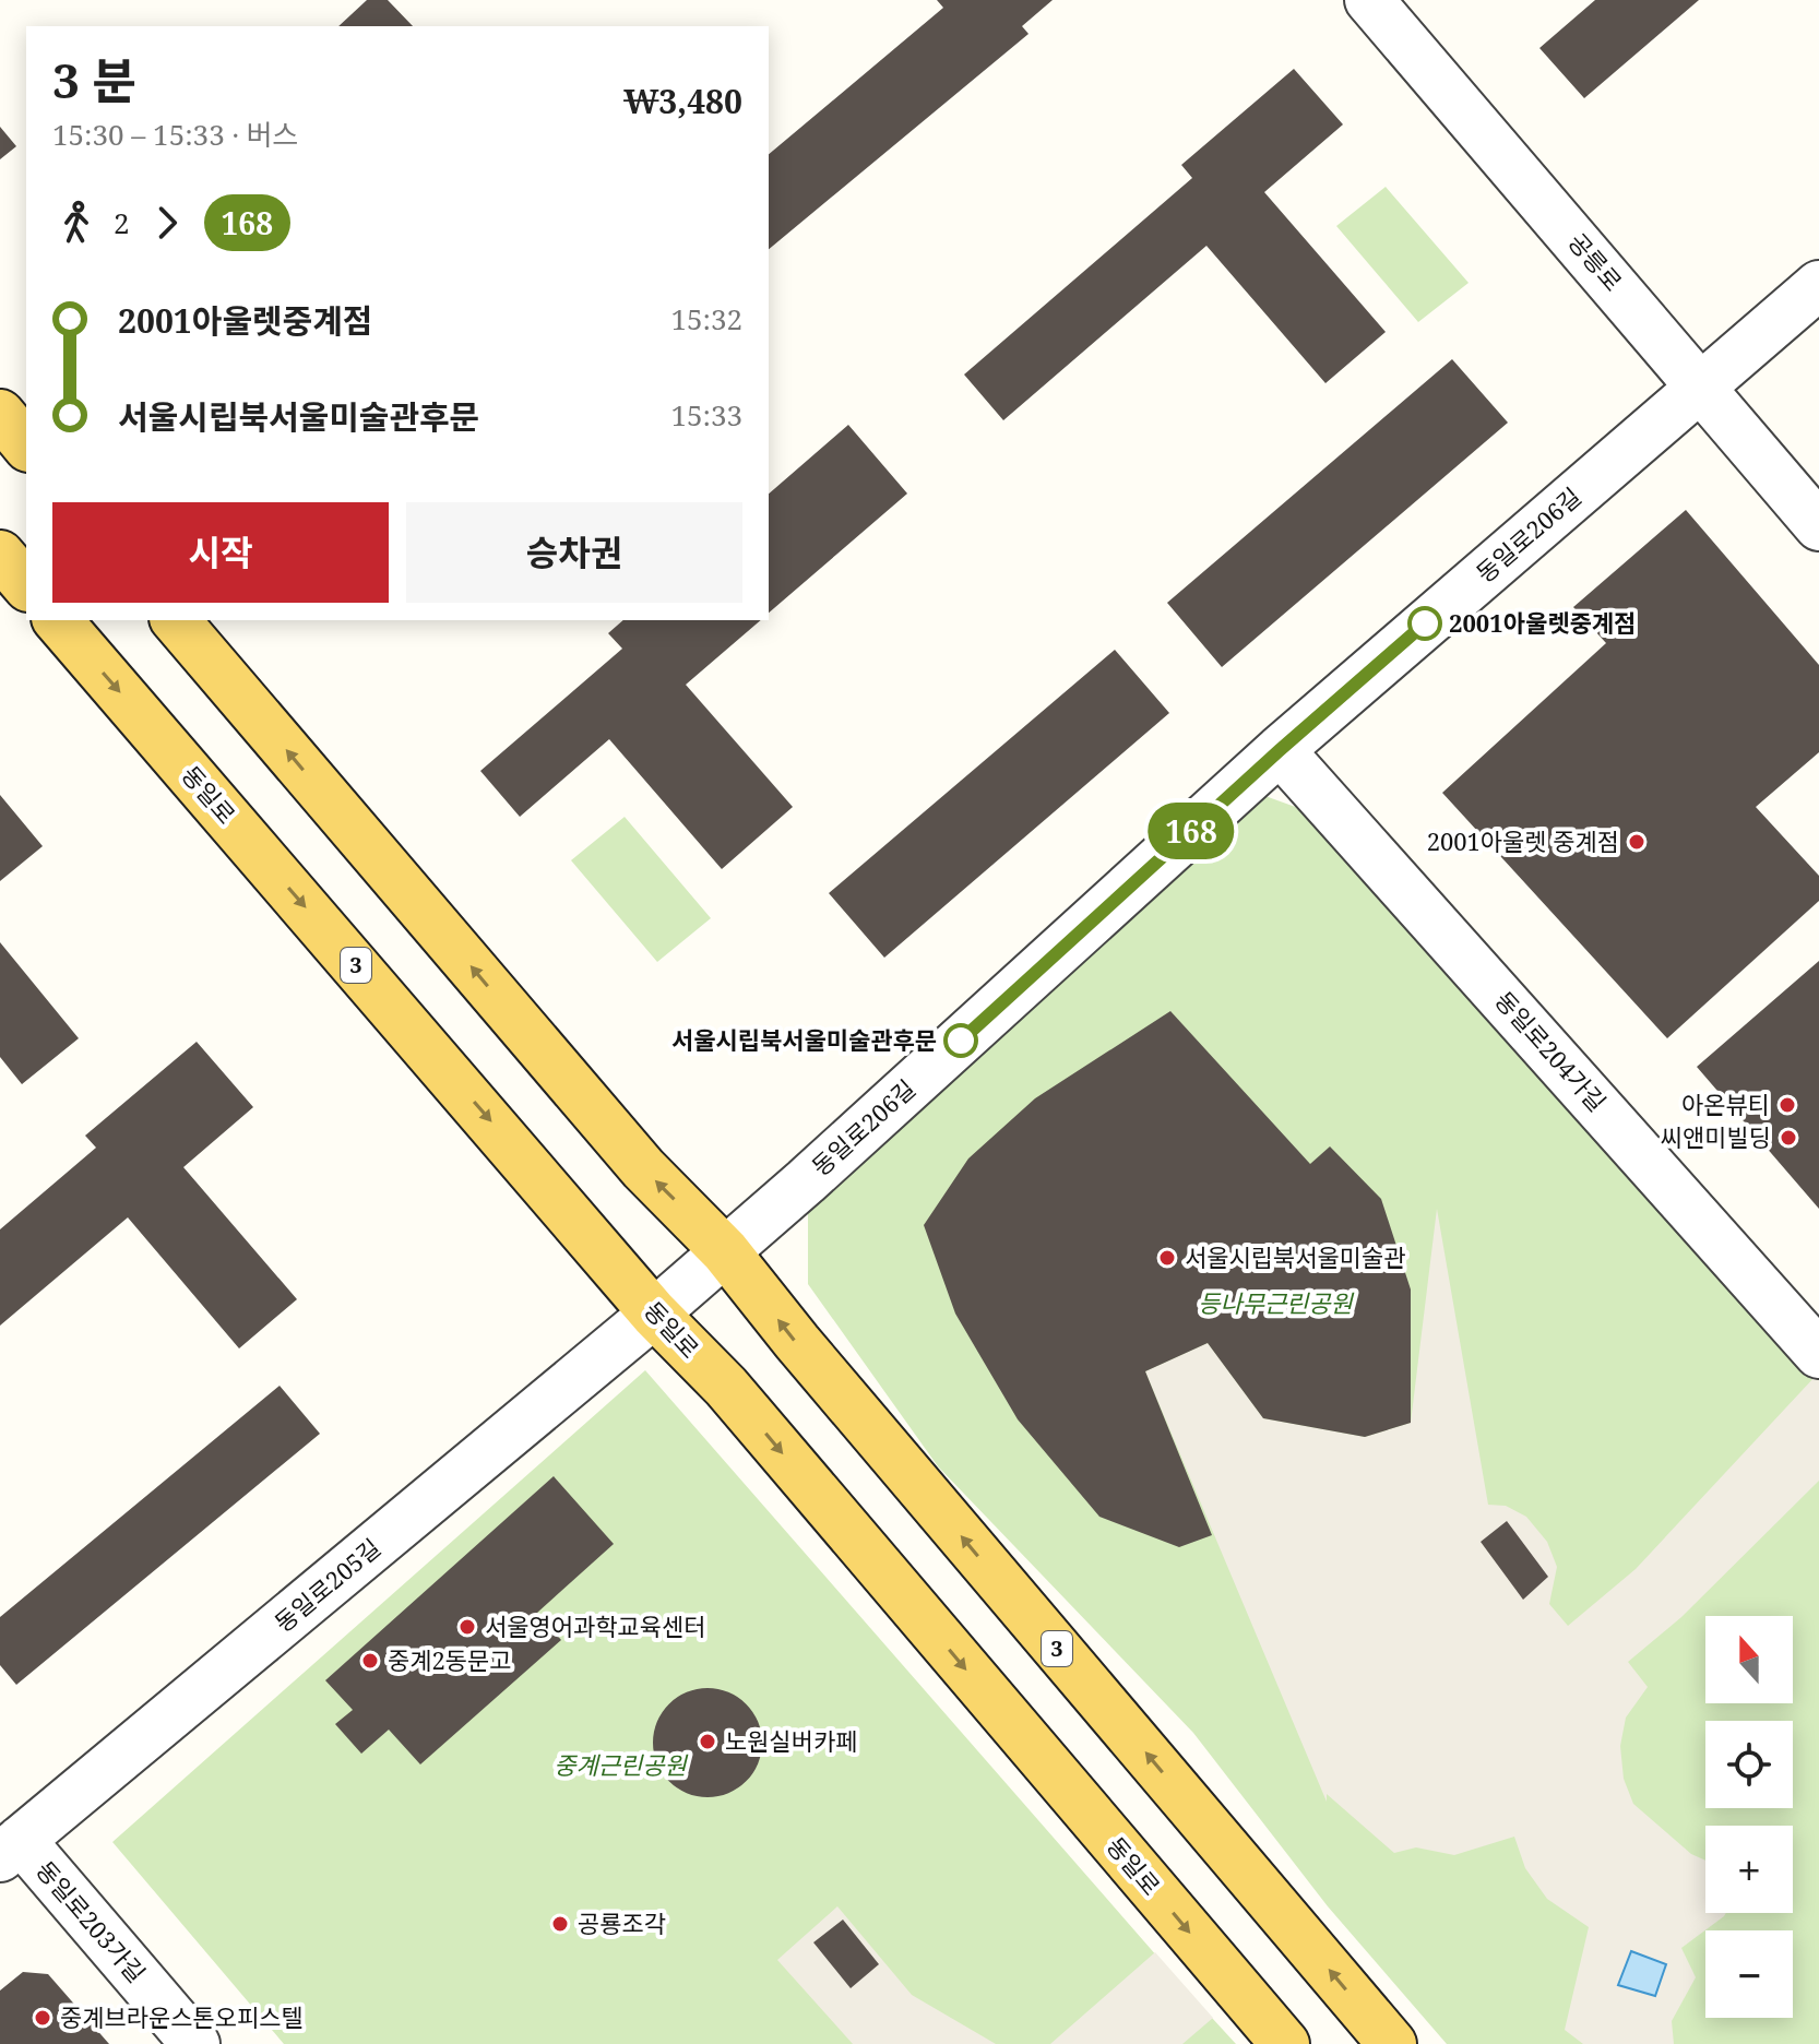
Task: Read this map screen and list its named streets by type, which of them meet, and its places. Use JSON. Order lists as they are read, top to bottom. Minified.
{"streets":{"main road":["동일로","3"],"street":["공릉로","동일로206길","동일로204가길","동일로205길","동일로203가길"]},"crossings":[["공릉로","동일로206길"],["동일로206길","동일로"],["동일로206길","3"],["동일로206길","동일로204가길"],["동일로206길","동일로205길"],["동일로","동일로205길"],["동일로205길","동일로203가길"]],"parks":["등나무근린공원","중계근린공원"],"places":["2001아울렛중계점","2001아울렛 중계점","서울시립북서울미술관후문","아온뷰티","씨앤미빌딩","서울시립북서울미술관","서울영어과학교육센터","중계2동문고","노원실버카페","공룡조각","중계브라운스톤오피스텔"],"lines":["bus line 168"],"north":"top","page":{"on_map":"168","heading":["3 분","15:30 – 15:33 · 버스","₩3,480"],"legs":["2","168"],"list":[{"name":"2001아울렛중계점","value":"15:32"},{"name":"서울시립북서울미술관후문","value":"15:33"}],"buttons":["시작","승차권"],"map_buttons":["+","−"]}}
